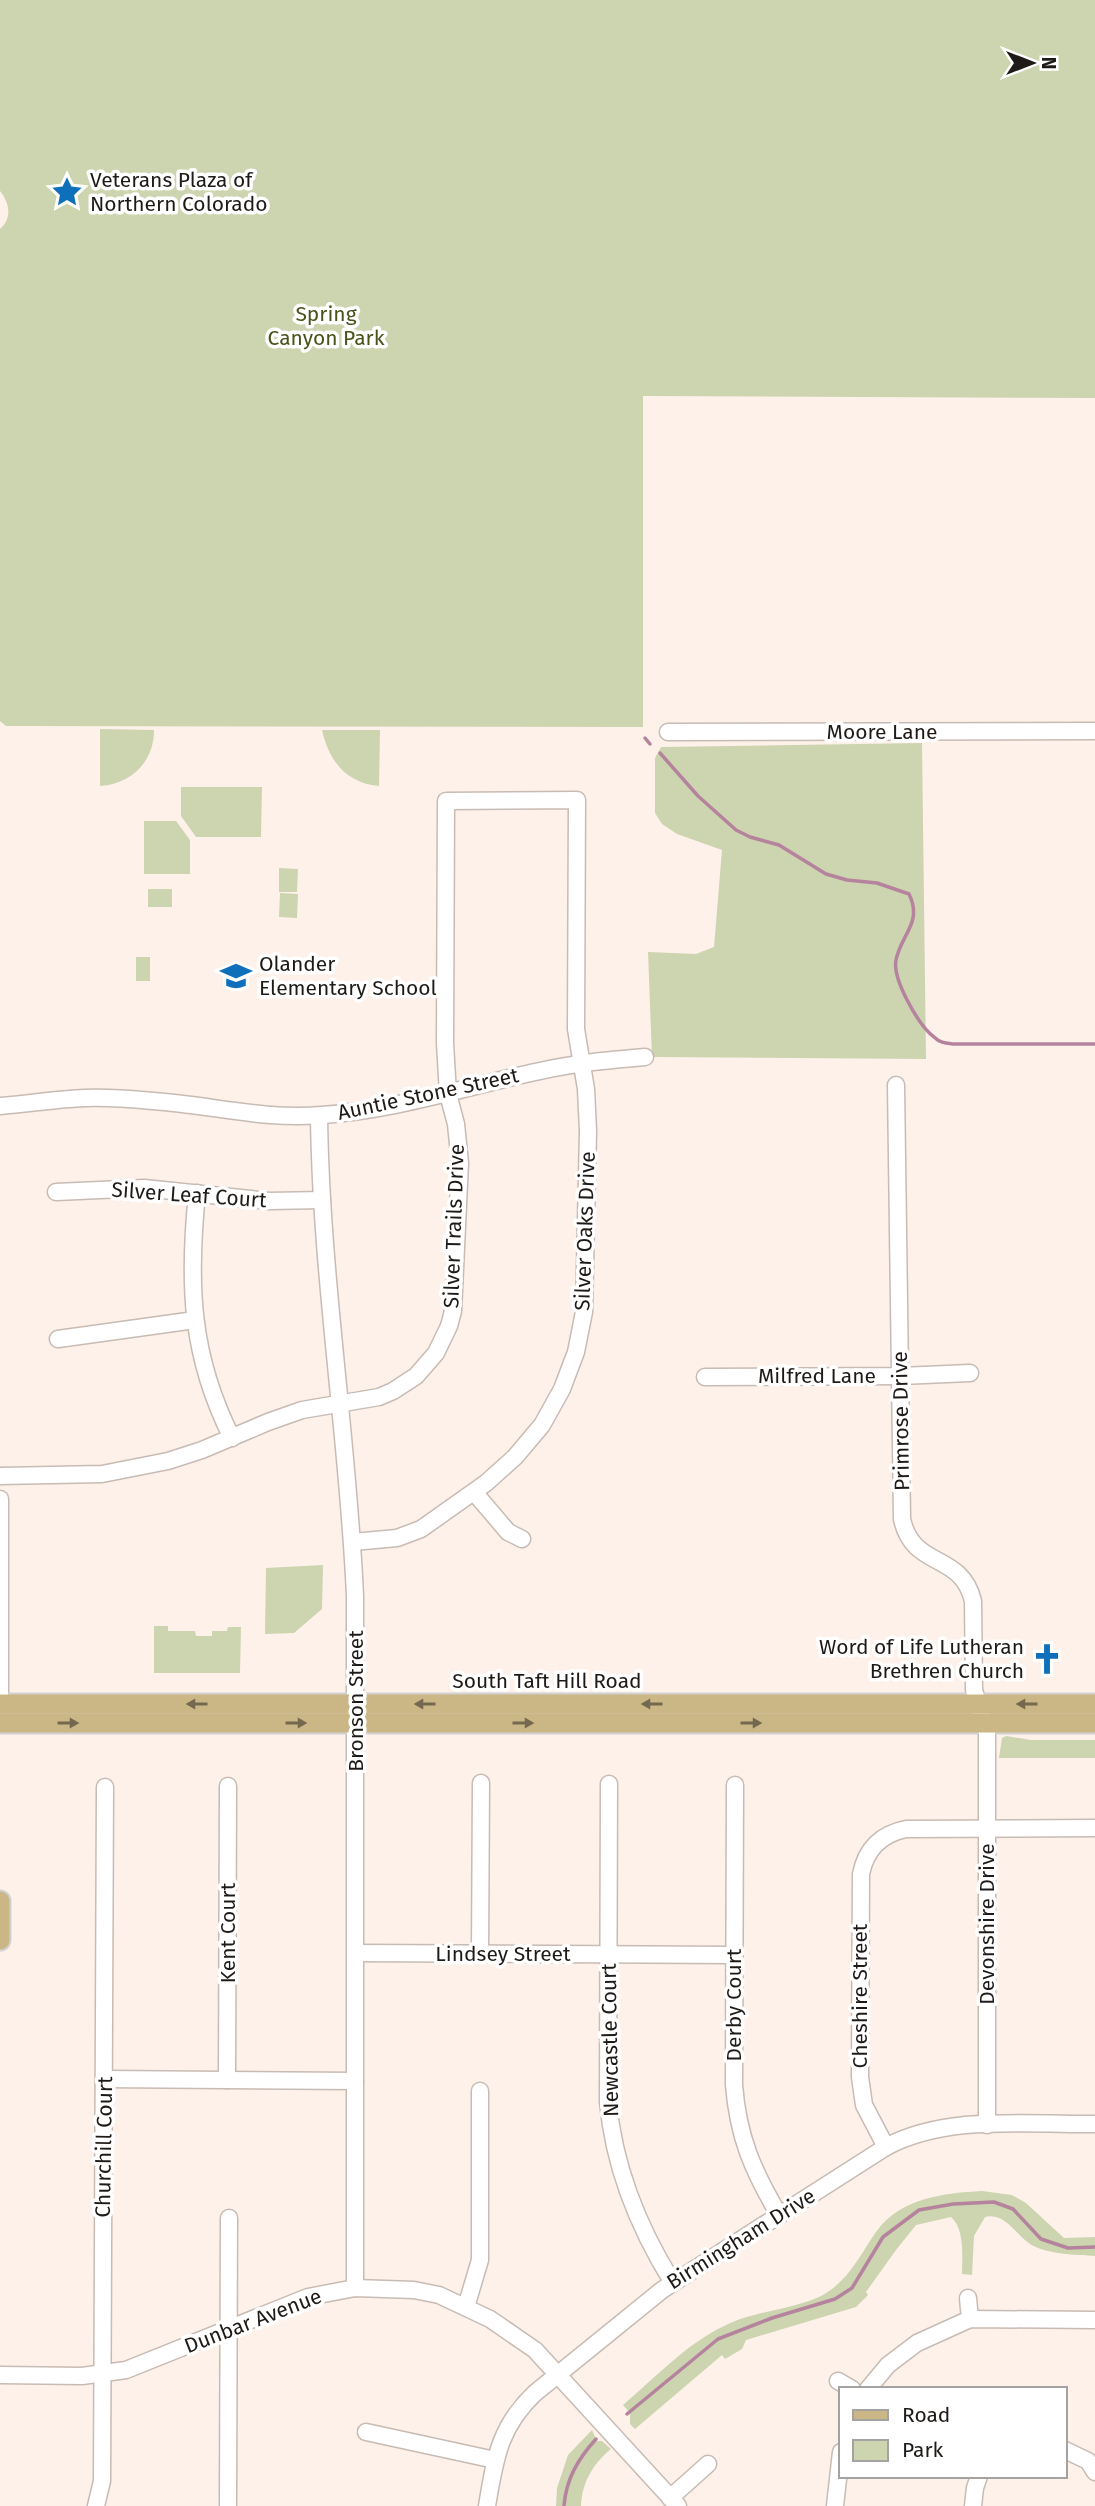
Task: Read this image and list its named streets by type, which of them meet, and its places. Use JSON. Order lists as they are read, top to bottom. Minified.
{"streets":{"main road":["South Taft Hill Road"],"street":["Moore Lane","Auntie Stone Street","Silver Leaf Court","Silver Trails Drive","Silver Oaks Drive","Milfred Lane","Primrose Drive","Bronson Street","Devonshire Drive","Kent Court","Lindsey Street","Cheshire Street","Derby Court","Newcastle Court","Churchill Court","Birmingham Drive","Dunbar Avenue"]},"crossings":[["Auntie Stone Street","Silver Trails Drive"],["Auntie Stone Street","Silver Oaks Drive"],["Auntie Stone Street","Bronson Street"],["Silver Leaf Court","Bronson Street"],["Silver Trails Drive","Silver Oaks Drive"],["Silver Trails Drive","Bronson Street"],["Silver Oaks Drive","Bronson Street"],["Milfred Lane","Primrose Drive"],["Primrose Drive","South Taft Hill Road"],["Primrose Drive","Devonshire Drive"],["South Taft Hill Road","Bronson Street"],["South Taft Hill Road","Devonshire Drive"],["Bronson Street","Lindsey Street"],["Bronson Street","Dunbar Avenue"],["Devonshire Drive","Cheshire Street"],["Devonshire Drive","Birmingham Drive"],["Lindsey Street","Derby Court"],["Lindsey Street","Newcastle Court"],["Cheshire Street","Birmingham Drive"],["Derby Court","Birmingham Drive"],["Newcastle Court","Birmingham Drive"],["Churchill Court","Dunbar Avenue"],["Birmingham Drive","Dunbar Avenue"]],"parks":["Spring Canyon Park"],"places":{"place":["Veterans Plaza of Northern Colorado"],"school or university":["Olander Elementary School"],"church":["Word of Life Lutheran Brethren Church"]},"legend":["Road","Park"],"north":"right"}
